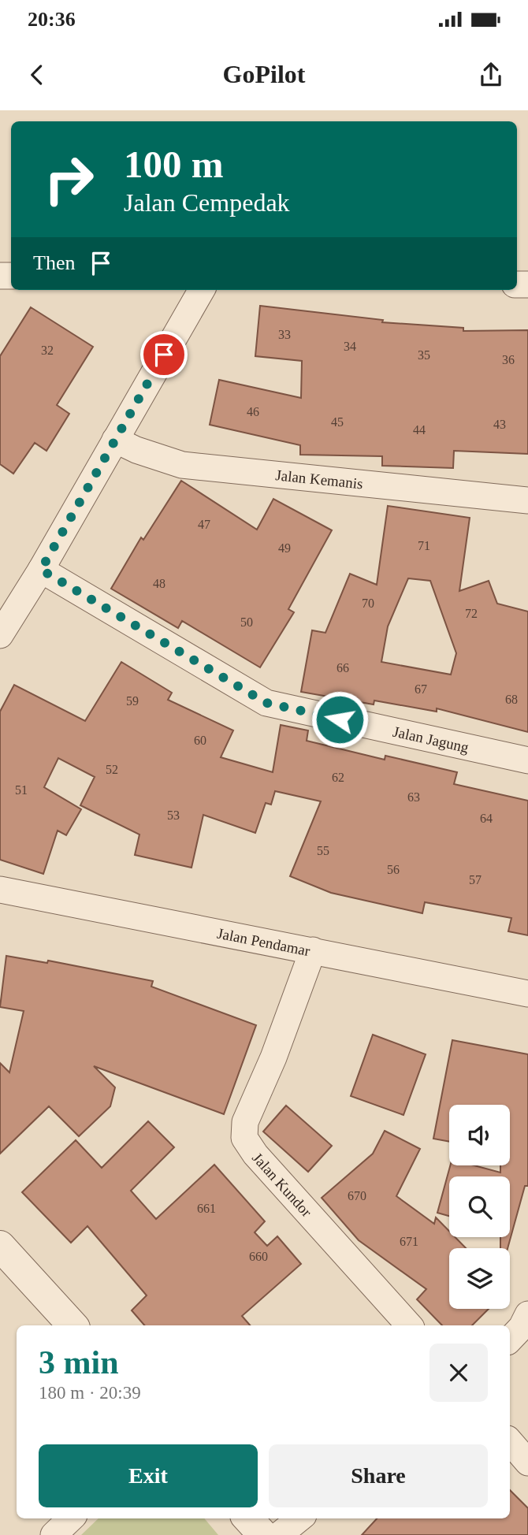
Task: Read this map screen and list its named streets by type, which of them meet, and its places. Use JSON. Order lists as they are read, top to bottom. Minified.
{"streets":{"street":["Jalan Kemanis","Jalan Jagung","Jalan Pendamar","Jalan Kundor"]},"crossings":[["Jalan Pendamar","Jalan Kundor"]],"house_numbers":["33","34","32","35","36","46","45","43","44","47","71","49","48","70","72","50","66","67","68","59","60","52","62","51","63","53","64","55","56","57","670","661","671","660"],"page":{"status":"20:36","header":"GoPilot","turn":["100 m","Jalan Cempedak"],"then":"Then","heading":["3 min","180 m · 20:39"],"buttons":["Exit","Share"]}}
